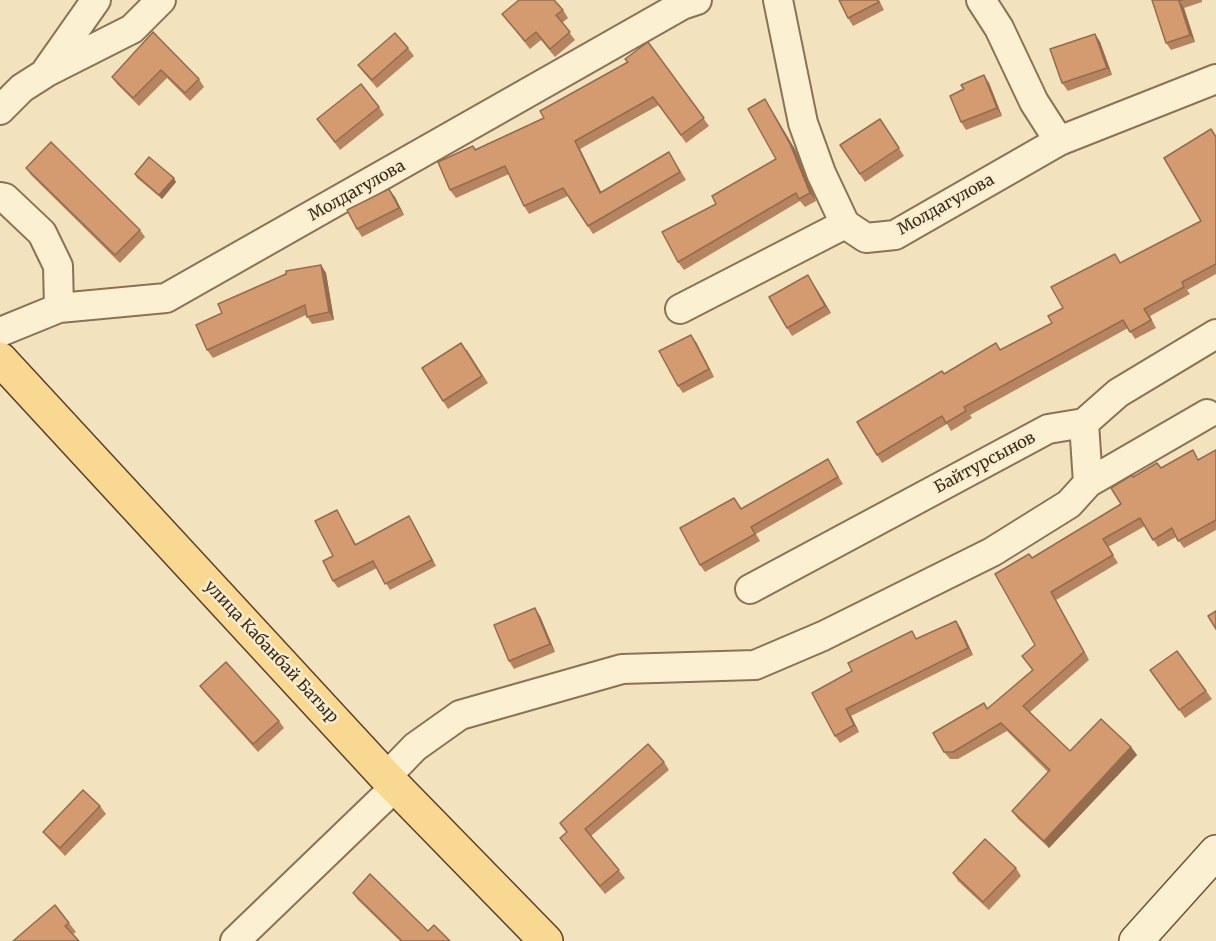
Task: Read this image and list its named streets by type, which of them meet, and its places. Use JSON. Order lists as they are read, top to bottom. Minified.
{"streets":{"main road":["улица Кабанбай Батыр"],"street":["Молдагулова","Байтурсынов"]}}
